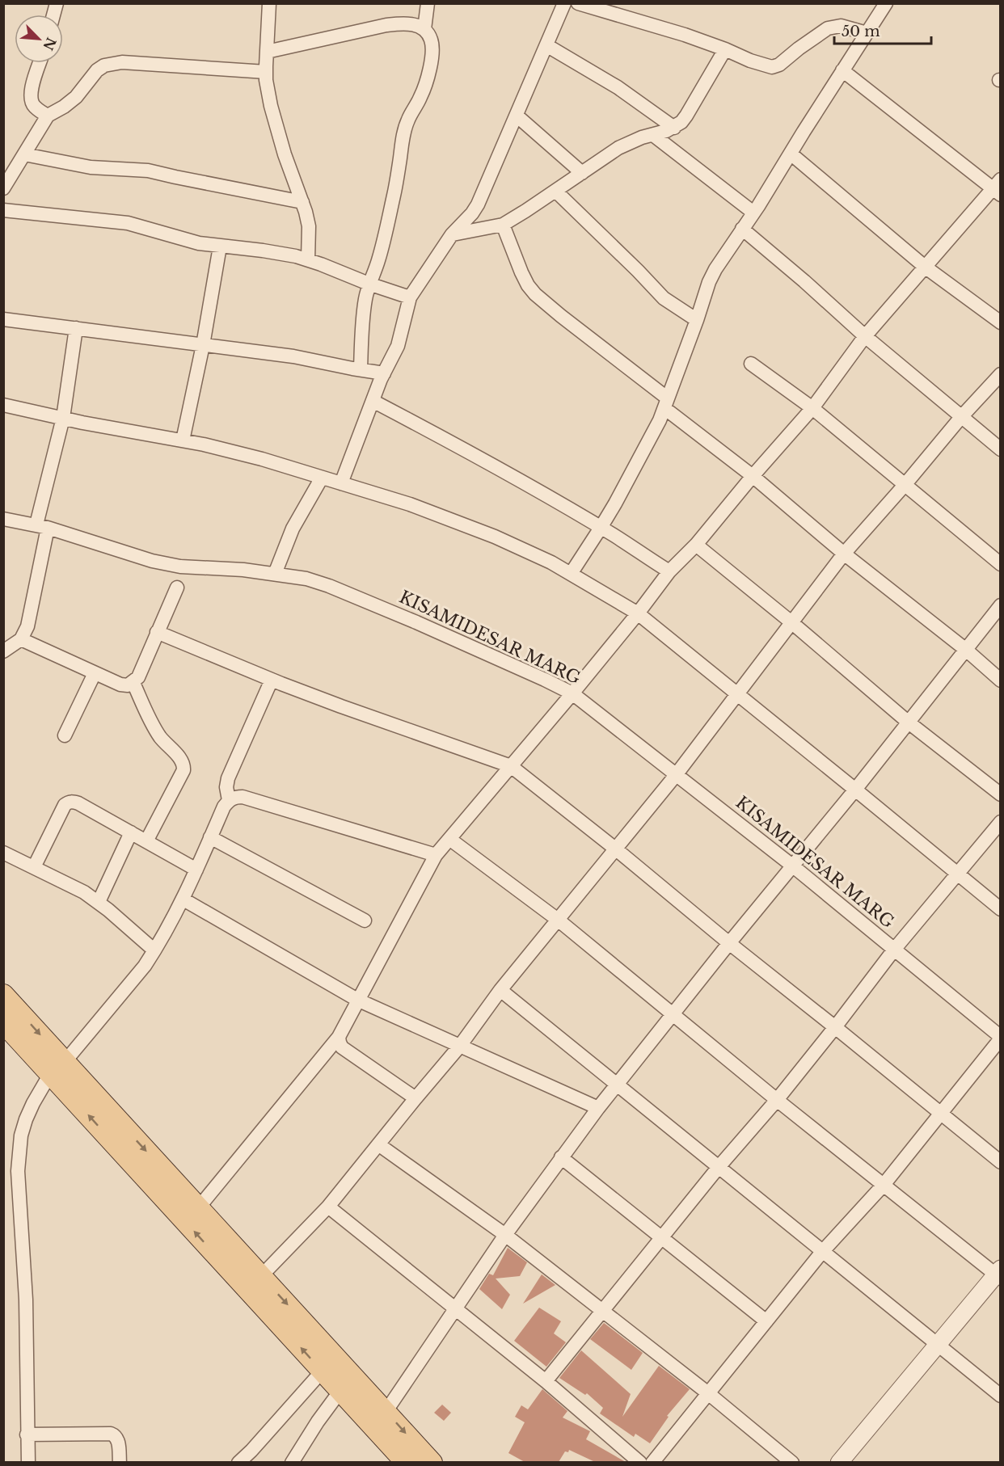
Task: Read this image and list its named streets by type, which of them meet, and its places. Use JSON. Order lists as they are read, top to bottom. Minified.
{"streets":{"street":["KISAMIDESAR MARG"]},"scale_bar":"50 m","north":"bottom right"}
